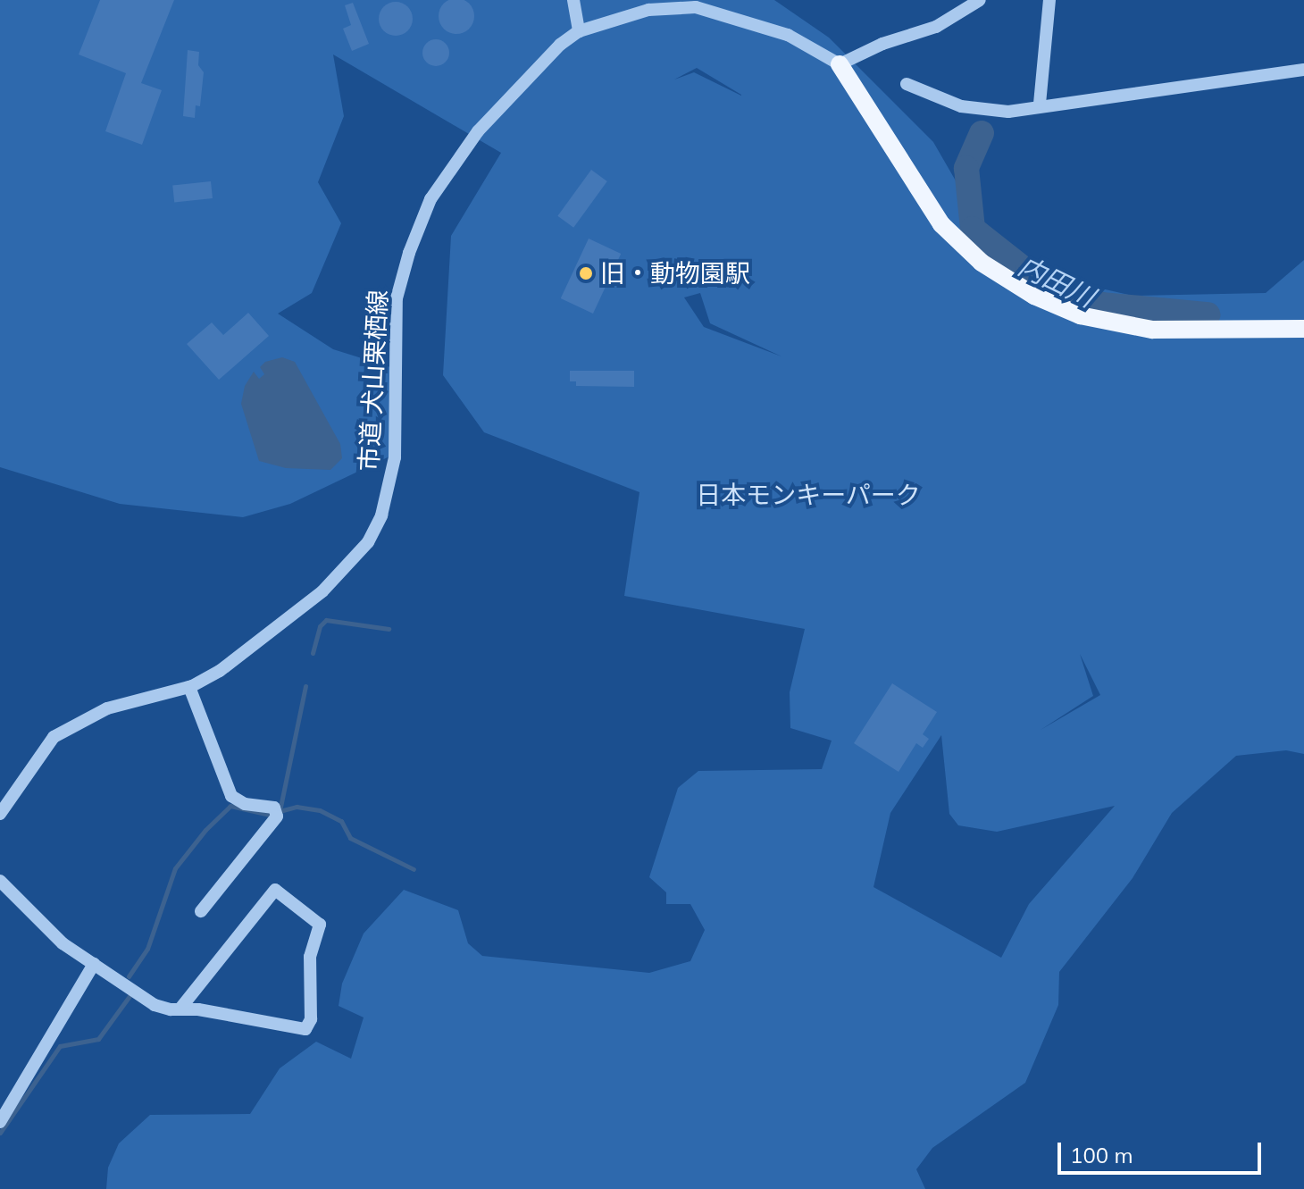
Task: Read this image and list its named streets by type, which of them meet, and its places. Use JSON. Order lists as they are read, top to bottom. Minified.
{"streets":{"street":["市道 犬山栗栖線"]},"water":["内田川"],"parks":["日本モンキーパーク"],"places":["旧・動物園駅"],"scale_bar":"100 m"}
